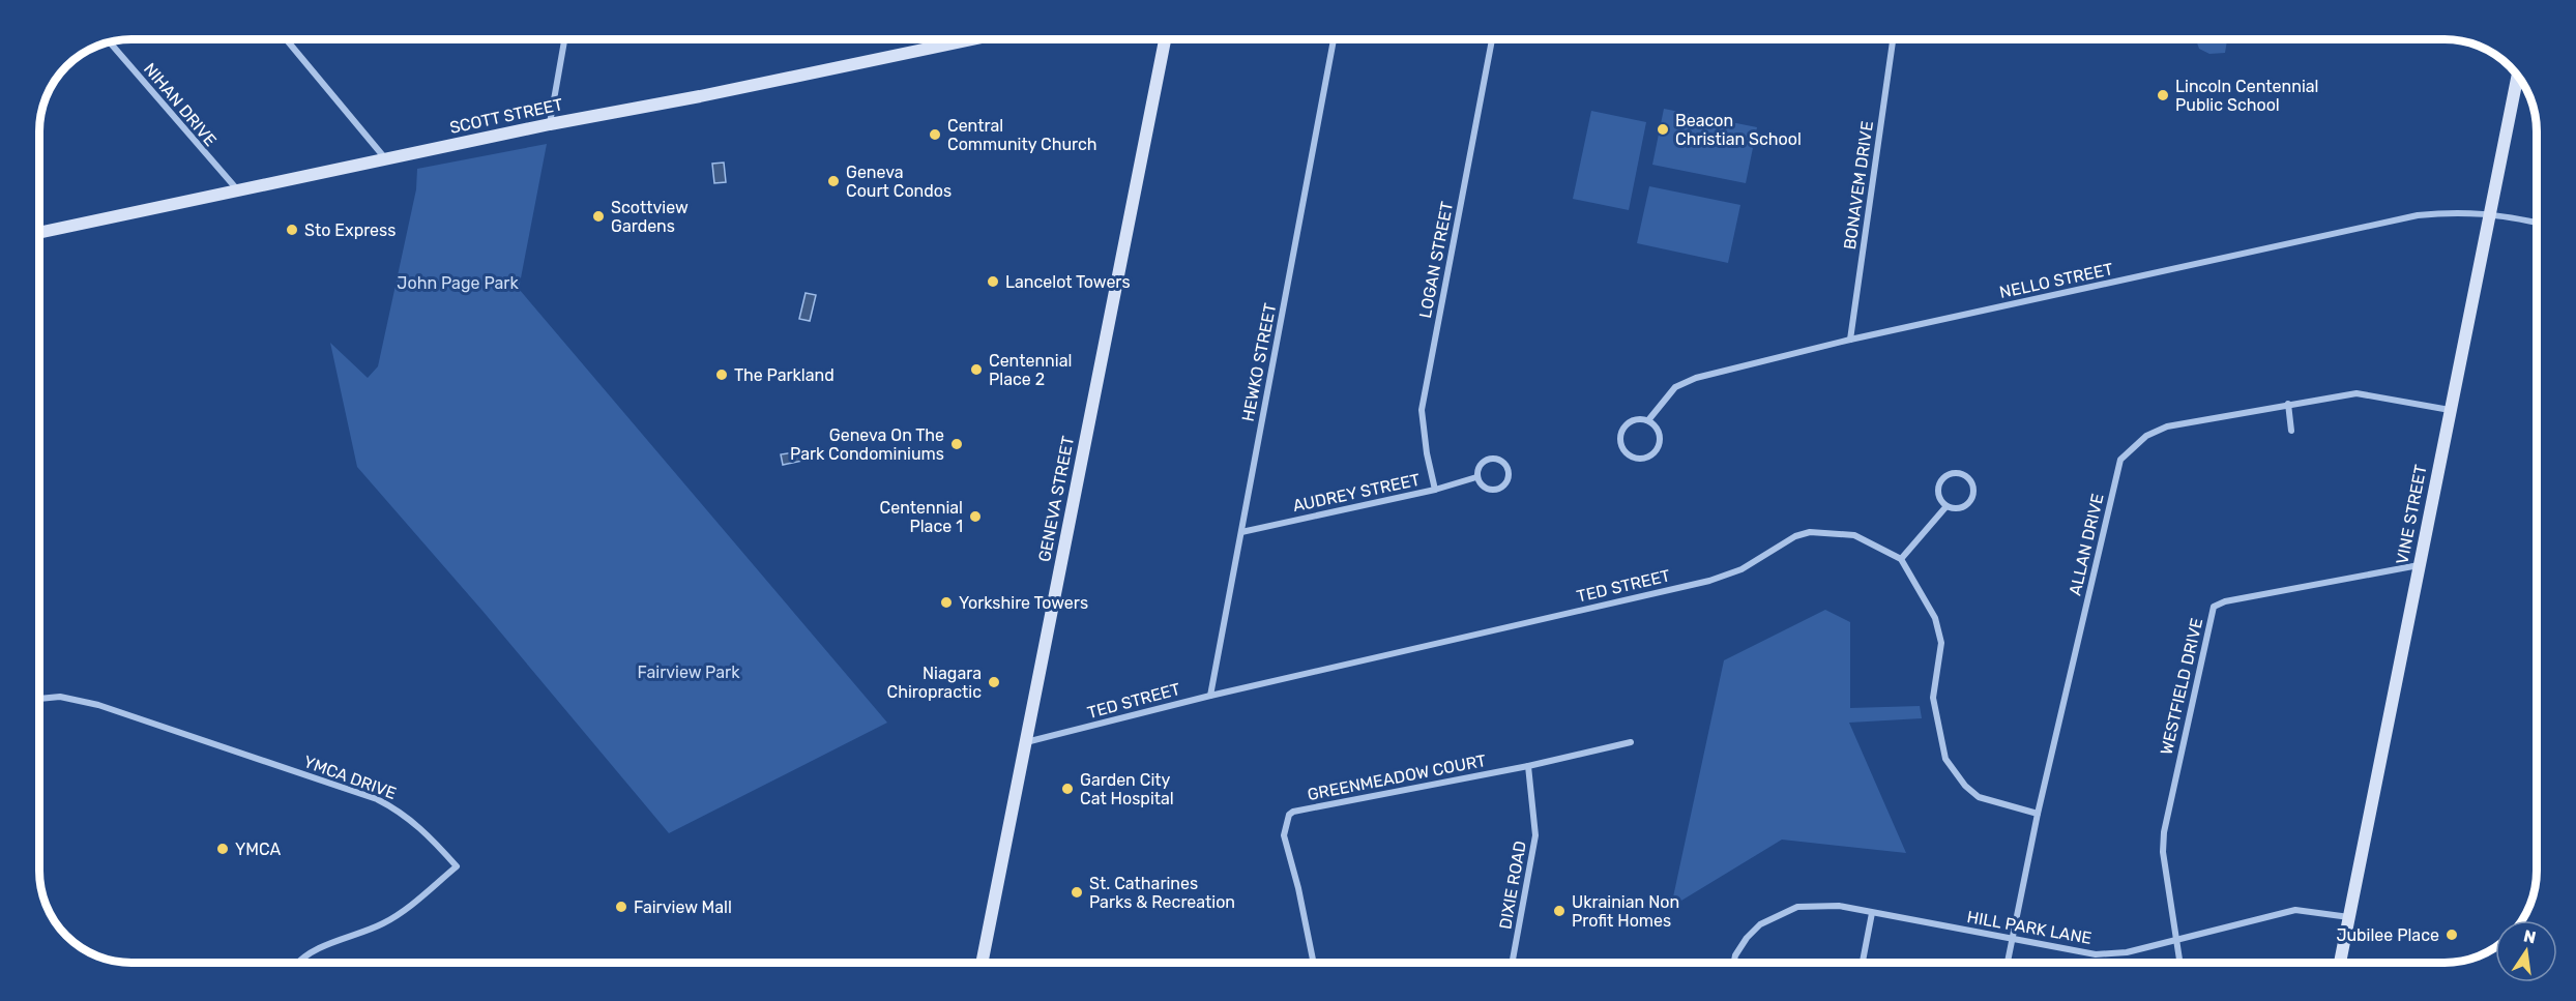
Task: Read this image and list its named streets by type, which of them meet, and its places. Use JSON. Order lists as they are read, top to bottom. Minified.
{"streets":{"main road":["SCOTT STREET","GENEVA STREET","VINE STREET"],"street":["NIHAN DRIVE","BONAVEM DRIVE","LOGAN STREET","NELLO STREET","HEWKO STREET","AUDREY STREET","ALLAN DRIVE","TED STREET","WESTFIELD DRIVE","YMCA DRIVE","GREENMEADOW COURT","DIXIE ROAD","HILL PARK LANE"]},"crossings":[["NIHAN DRIVE","SCOTT STREET"],["BONAVEM DRIVE","NELLO STREET"],["LOGAN STREET","AUDREY STREET"],["NELLO STREET","VINE STREET"],["HEWKO STREET","AUDREY STREET"],["HEWKO STREET","TED STREET"],["GENEVA STREET","TED STREET"],["VINE STREET","ALLAN DRIVE"],["VINE STREET","WESTFIELD DRIVE"],["VINE STREET","HILL PARK LANE"],["ALLAN DRIVE","HILL PARK LANE"],["WESTFIELD DRIVE","HILL PARK LANE"],["GREENMEADOW COURT","DIXIE ROAD"]],"parks":["John Page Park","Fairview Park"],"places":["Lincoln Centennial Public School","Beacon Christian School","Central Community Church","Geneva Court Condos","Scottview Gardens","Sto Express","Lancelot Towers","Centennial Place 2","The Parkland","Geneva On The Park Condominiums","Centennial Place 1","Yorkshire Towers","Niagara Chiropractic","Garden City Cat Hospital","YMCA","St. Catharines Parks & Recreation","Fairview Mall","Ukrainian Non Profit Homes","Jubilee Place"],"north":"top"}
